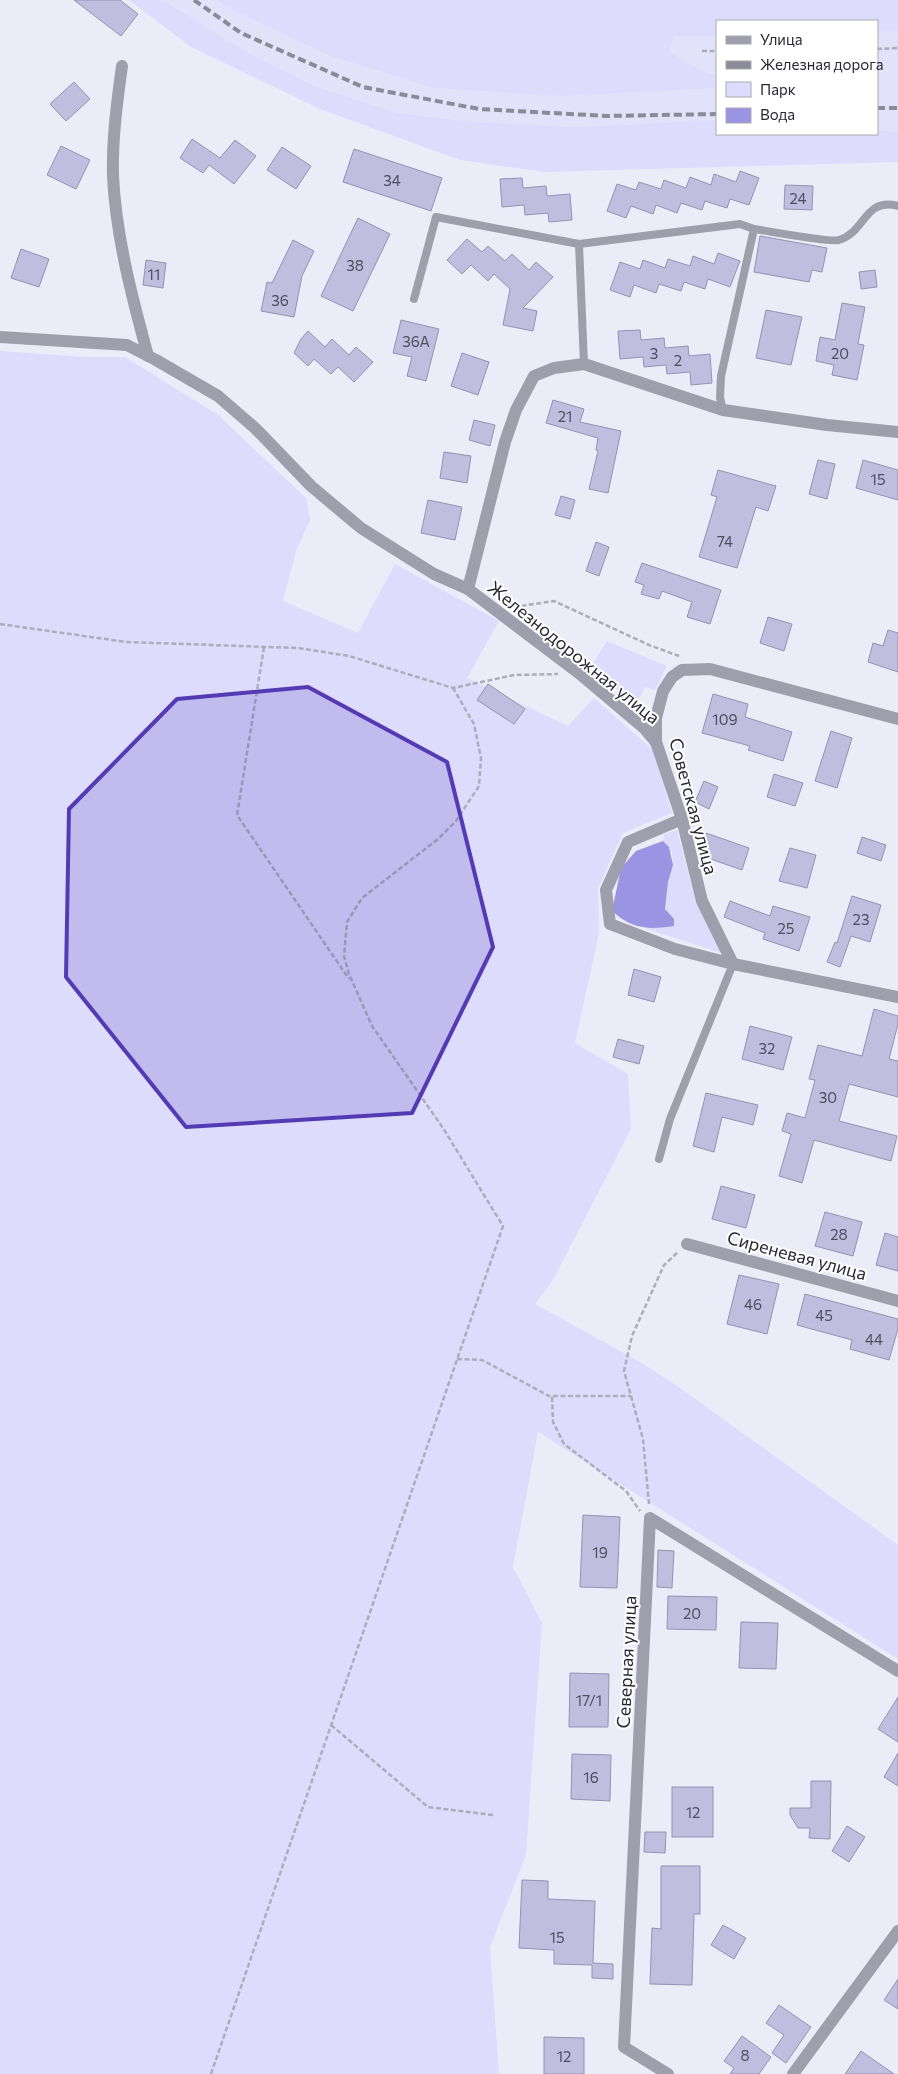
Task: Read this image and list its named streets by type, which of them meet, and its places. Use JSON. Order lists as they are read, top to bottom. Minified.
{"streets":{"street":["Железнодорожная улица","Советская улица","Сиреневая улица","Северная улица"]},"crossings":[["Железнодорожная улица","Советская улица"]],"house_numbers":["34","24","38","11","36","36А","3","20","2","21","15","74","109","23","25","32","30","28","46","45","44","19","20","17/1","16","12","15","8","12"],"legend":["Улица","Железная дорога","Парк","Вода"]}
